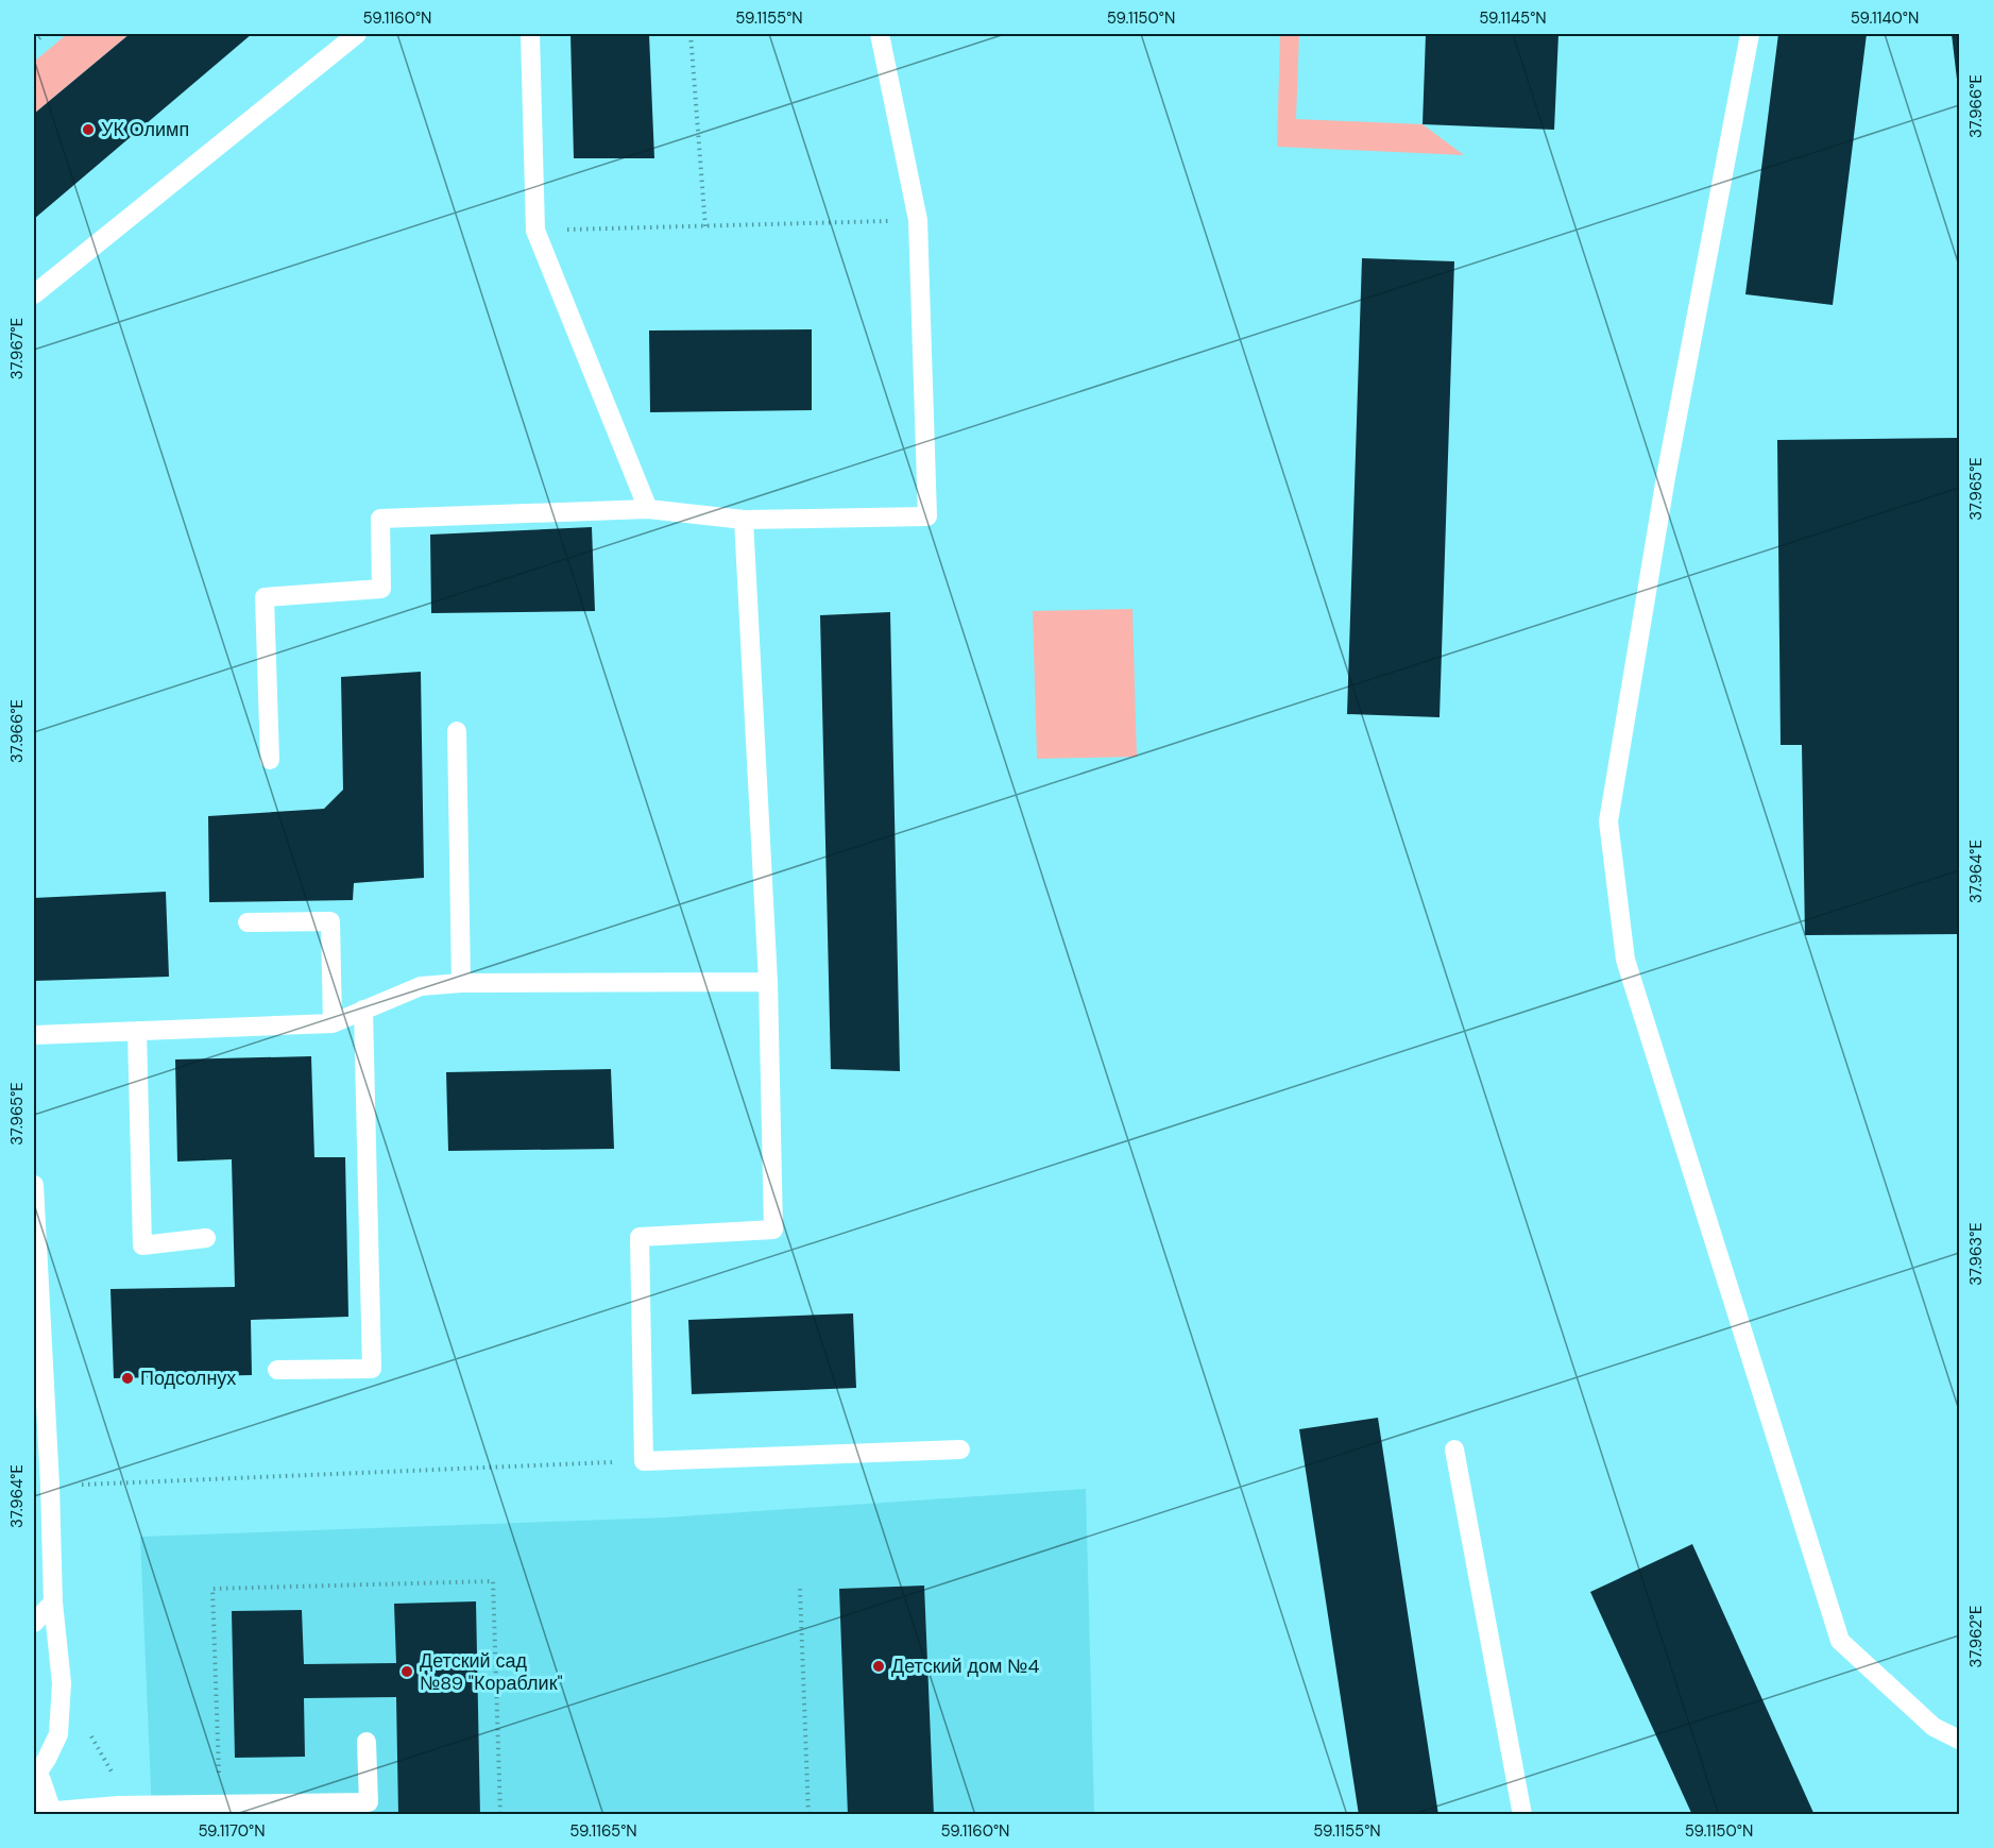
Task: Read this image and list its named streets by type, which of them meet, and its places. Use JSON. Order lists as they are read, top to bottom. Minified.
{"places":["УК Олимп","Подсолнух","Детский дом №4","Детский сад №89 \"Кораблик\""],"coordinates":["59.1160°N","59.1155°N","59.1150°N","59.1145°N","59.1140°N","37.966°E","37.967°E","37.965°E","37.964°E","37.963°E","37.962°E","59.1170°N","59.1165°N"]}
